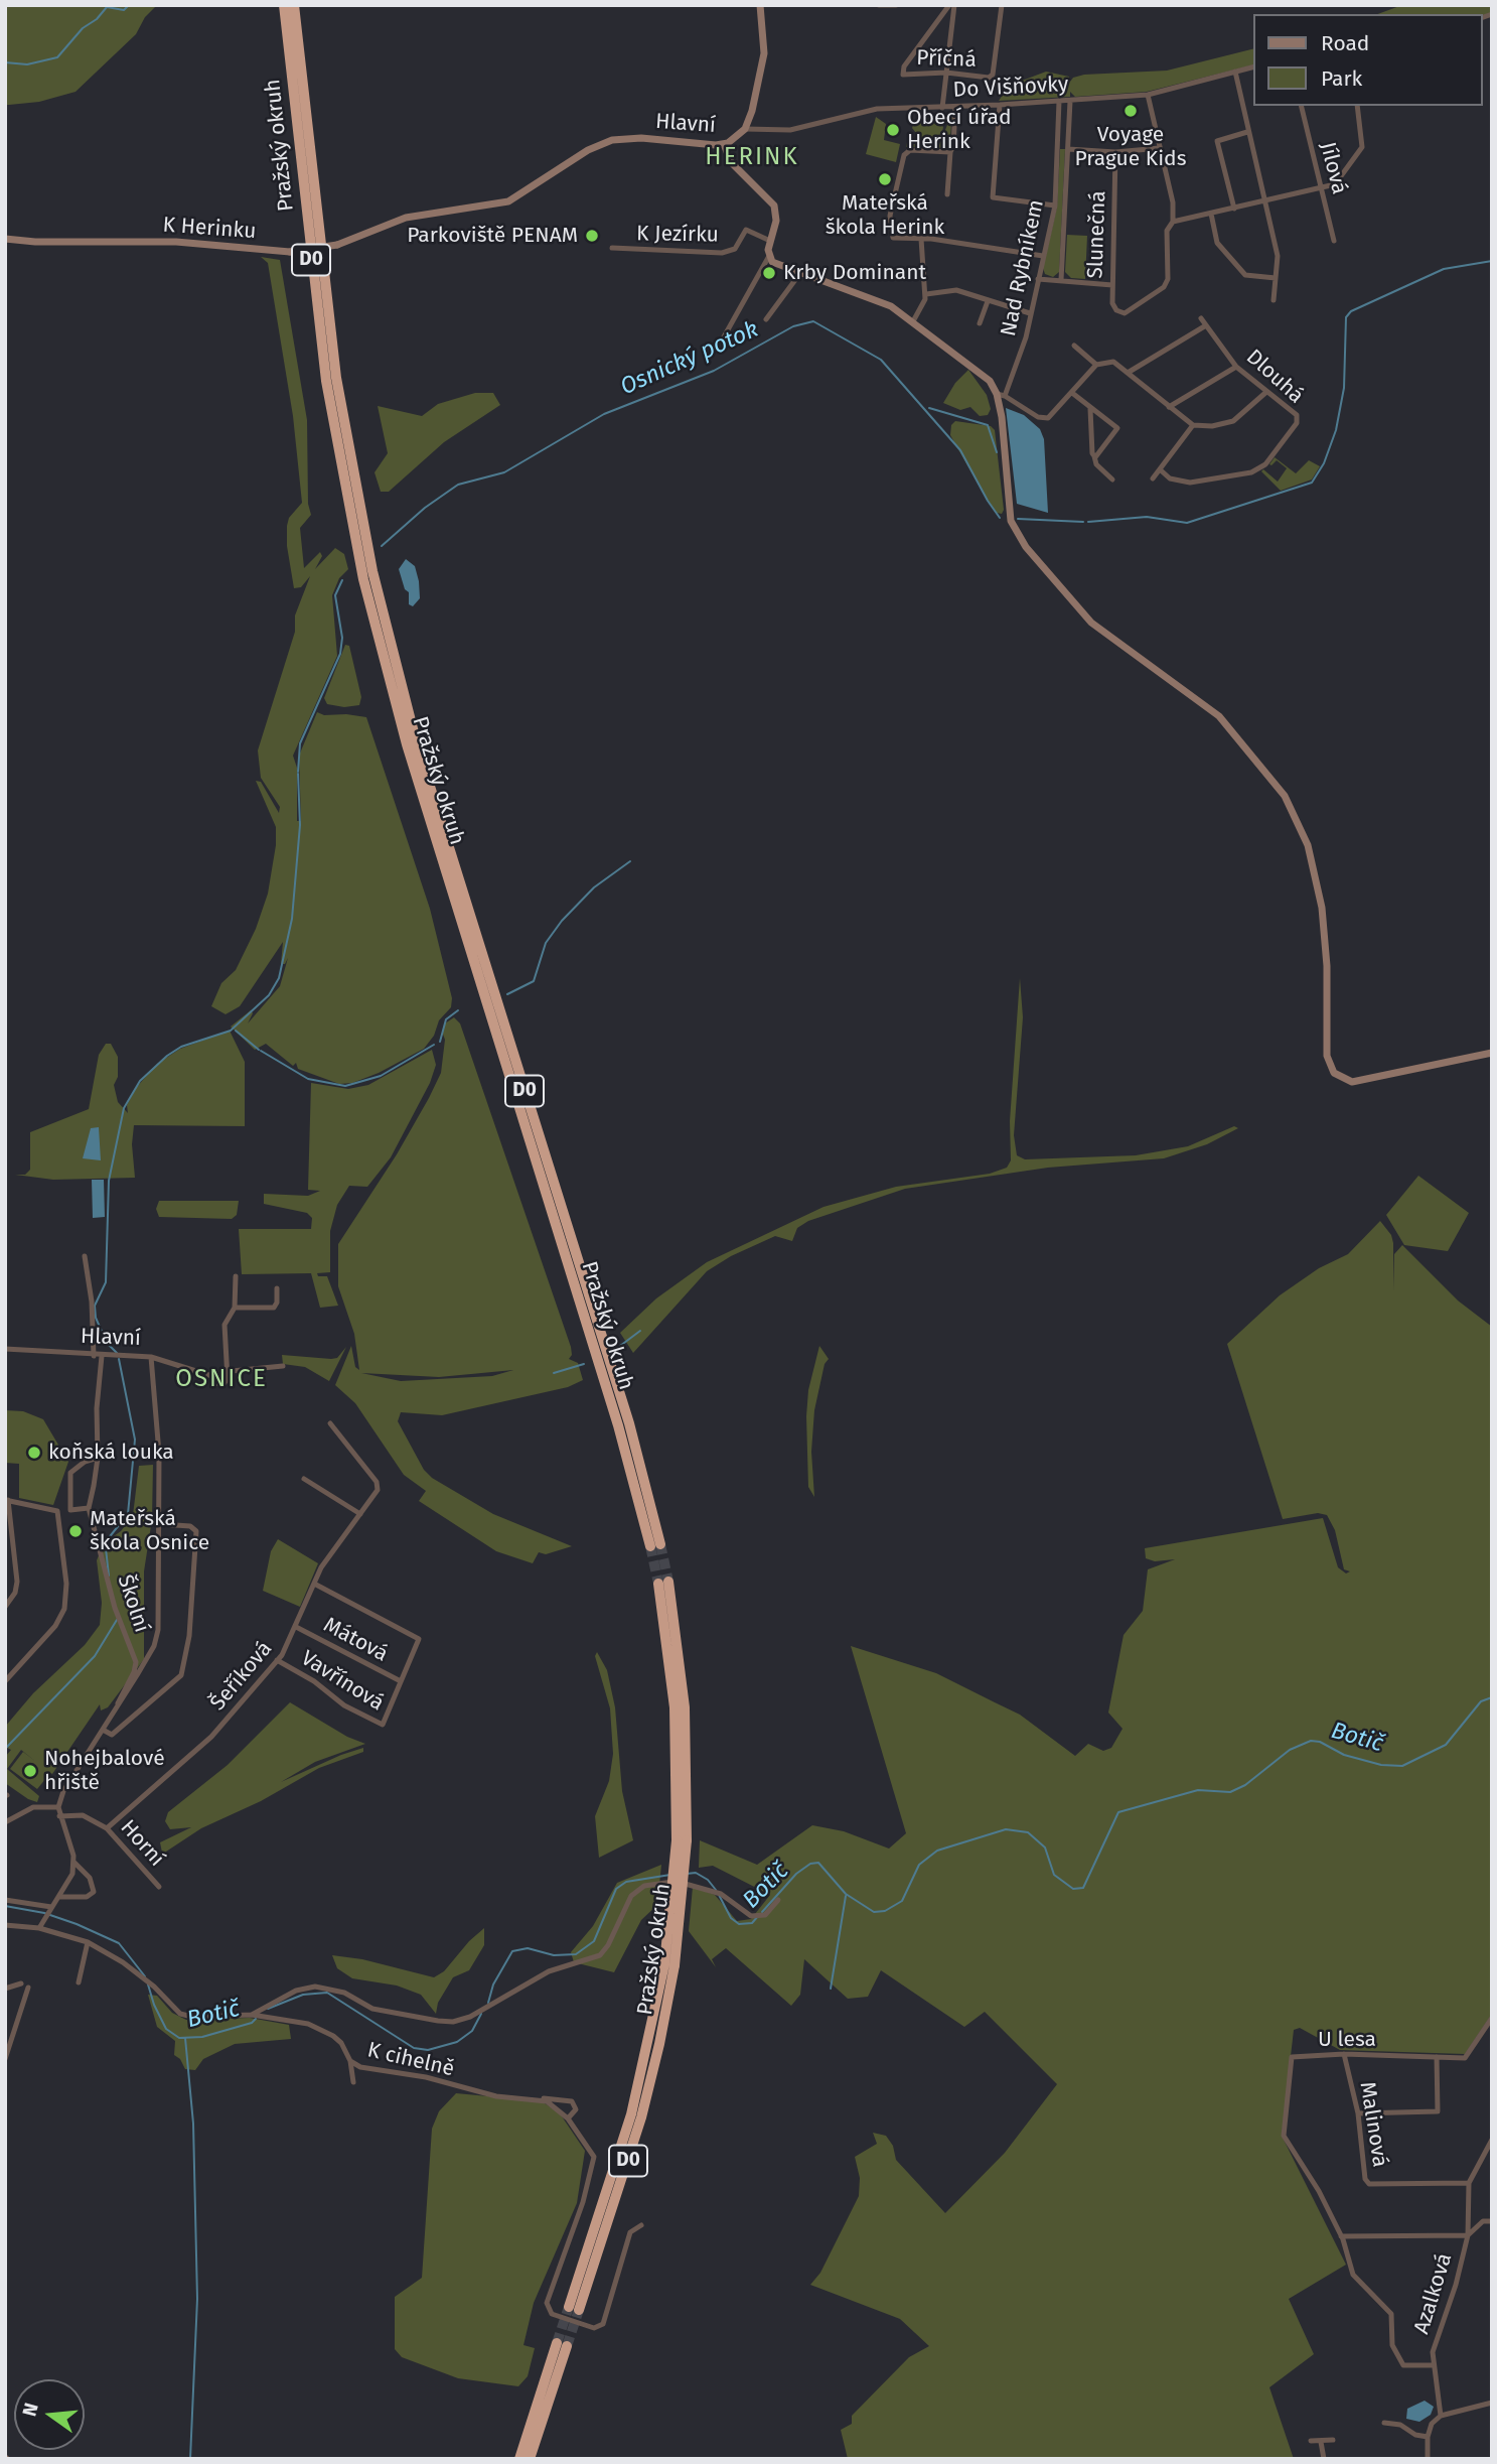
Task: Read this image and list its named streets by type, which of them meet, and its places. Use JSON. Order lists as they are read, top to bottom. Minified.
{"streets":{"highway":["Pražský okruh","D0"],"street":["Příčná","Do Višňovky","Hlavní","Jílová","K Herinku","K Jezírku","Slunečná","Nad Rybníkem","Dlouhá","Školní","Mátová","Šeříková","Vavřínová","Horní","U lesa","K cihelně","Malinová","Azalková"]},"crossings":[["Do Višňovky","Hlavní"],["Do Višňovky","Nad Rybníkem"],["Hlavní","K Herinku"],["Hlavní","Školní"],["Mátová","Šeříková"],["Mátová","Vavřínová"],["Šeříková","Vavřínová"],["Šeříková","Horní"],["U lesa","Malinová"],["Malinová","Azalková"]],"districts":["HERINK","OSNICE"],"water":["Osnický potok","Botič"],"places":["Voyage Prague Kids","Obecí úřad Herink","Mateřská škola Herink","Parkoviště PENAM","Krby Dominant","koňská louka","Mateřská škola Osnice","Nohejbalové hřiště"],"legend":["Road","Park"],"north":"left"}
